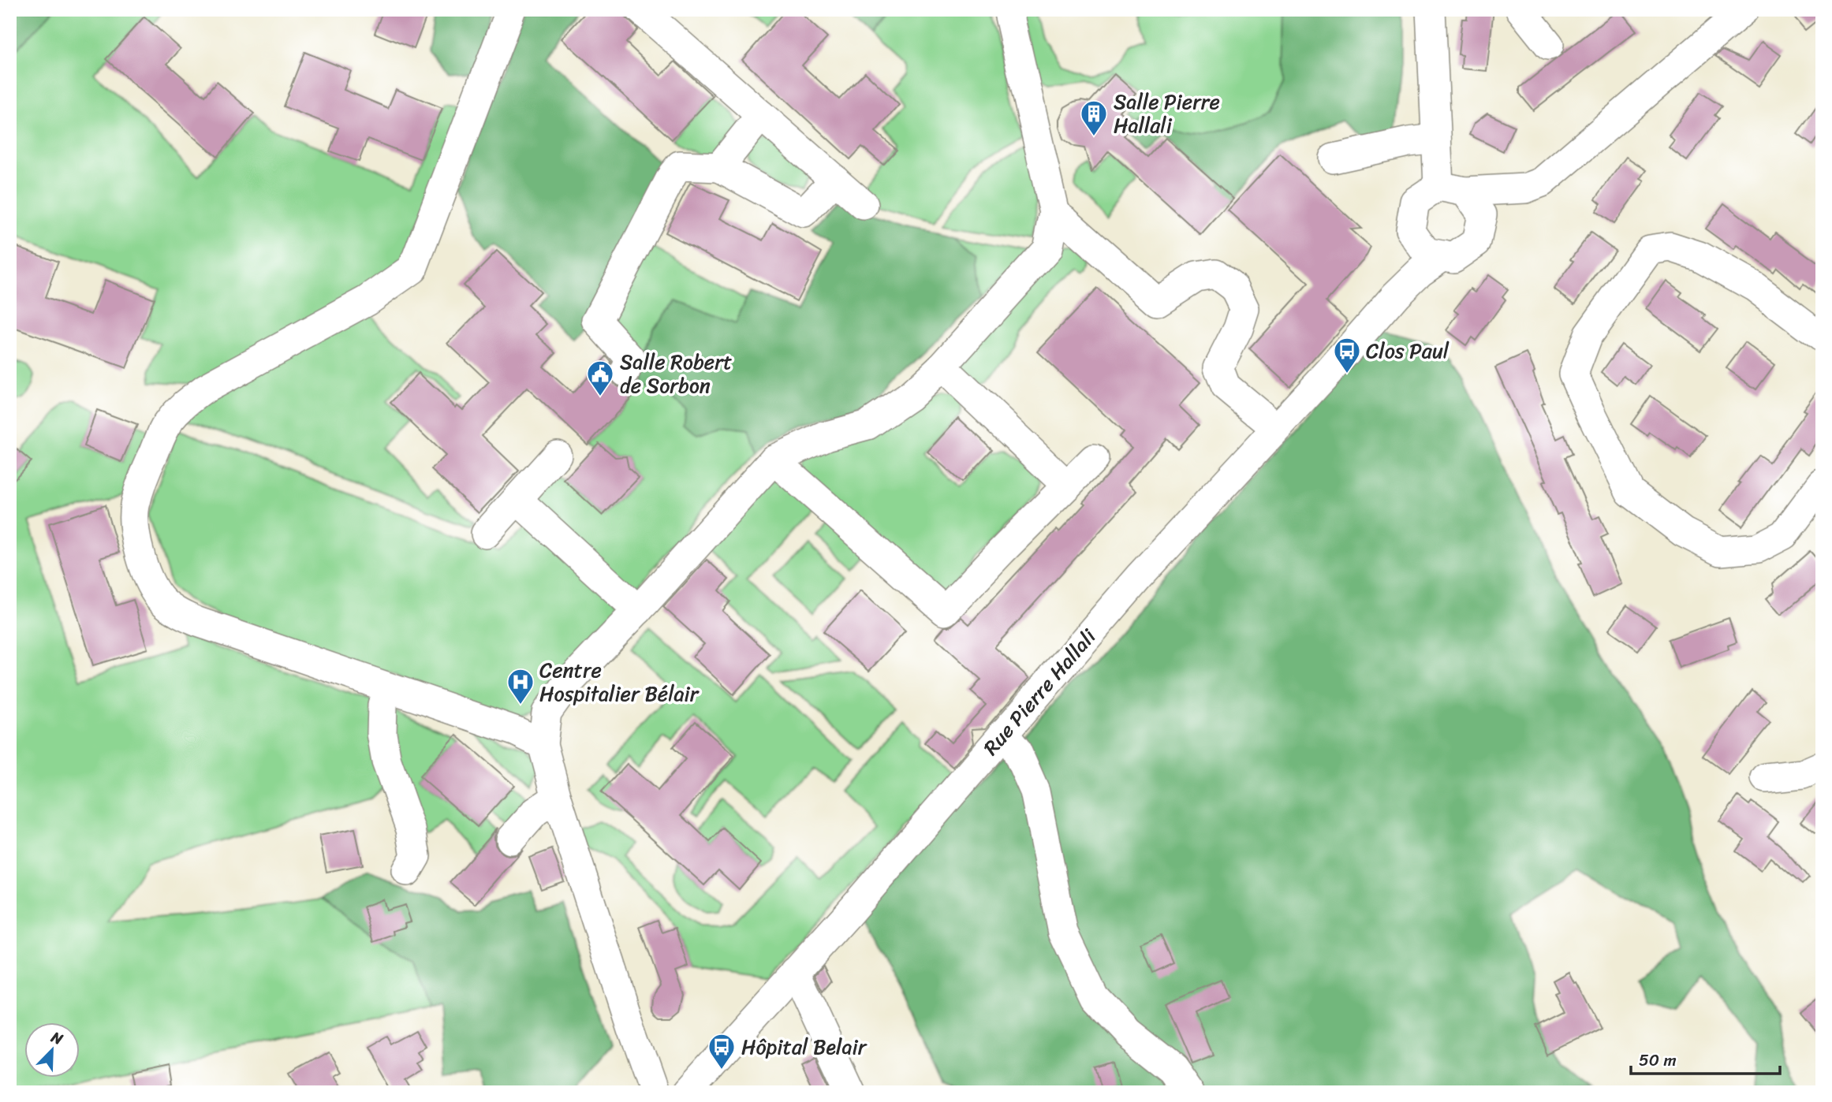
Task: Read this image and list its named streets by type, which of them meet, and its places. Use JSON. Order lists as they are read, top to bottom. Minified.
{"streets":{"street":["Rue Pierre Hallali"]},"places":{"building":["Salle Pierre Hallali"],"bus stop":["Clos Paul","Hôpital Belair"],"public building":["Salle Robert de Sorbon"],"hospital":["Centre Hospitalier Bélair"]},"scale_bar":"50 m","north":"top right"}
